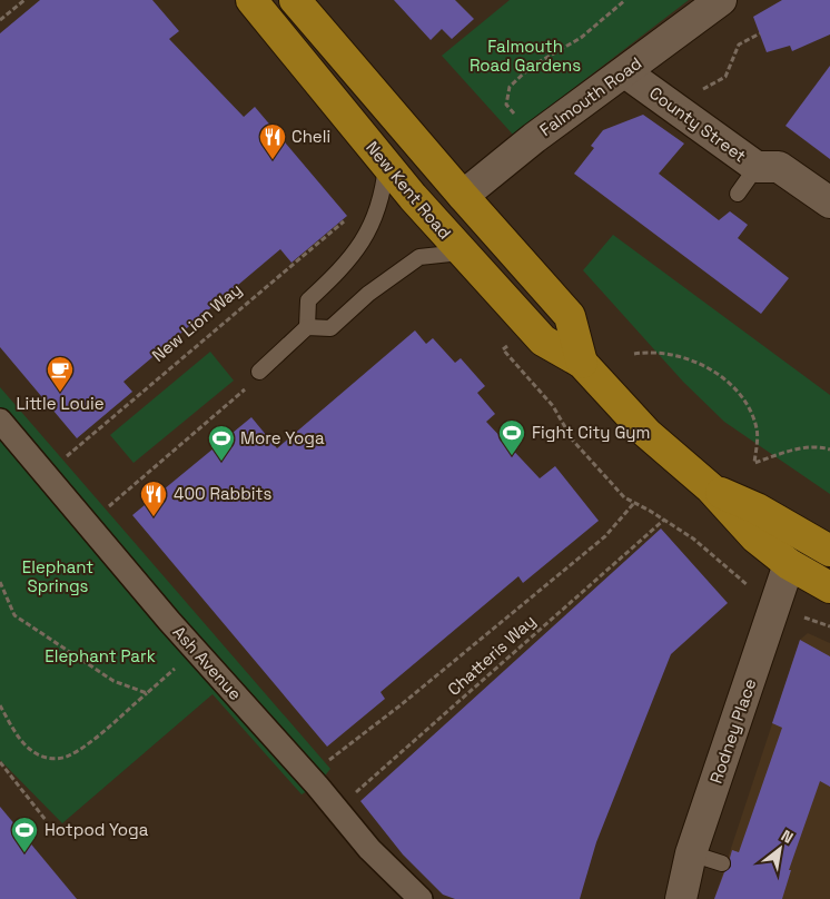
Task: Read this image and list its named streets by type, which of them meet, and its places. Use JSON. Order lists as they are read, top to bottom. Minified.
{"streets":{"highway":["New Kent Road"],"street":["Falmouth Road","County Street","Ash Avenue","Rodney Place"],"path":["New Lion Way","Chatteris Way"]},"crossings":[["Falmouth Road","County Street"],["Falmouth Road","New Kent Road"],["New Kent Road","Rodney Place"],["New Lion Way","Ash Avenue"],["Chatteris Way","Ash Avenue"]],"parks":["Falmouth Road Gardens","Elephant Springs","Elephant Park"],"places":{"restaurant":["Cheli","400 Rabbits"],"cafe":["Little Louie"],"sports":["Fight City Gym","More Yoga","Hotpod Yoga"]},"north":"top right"}
